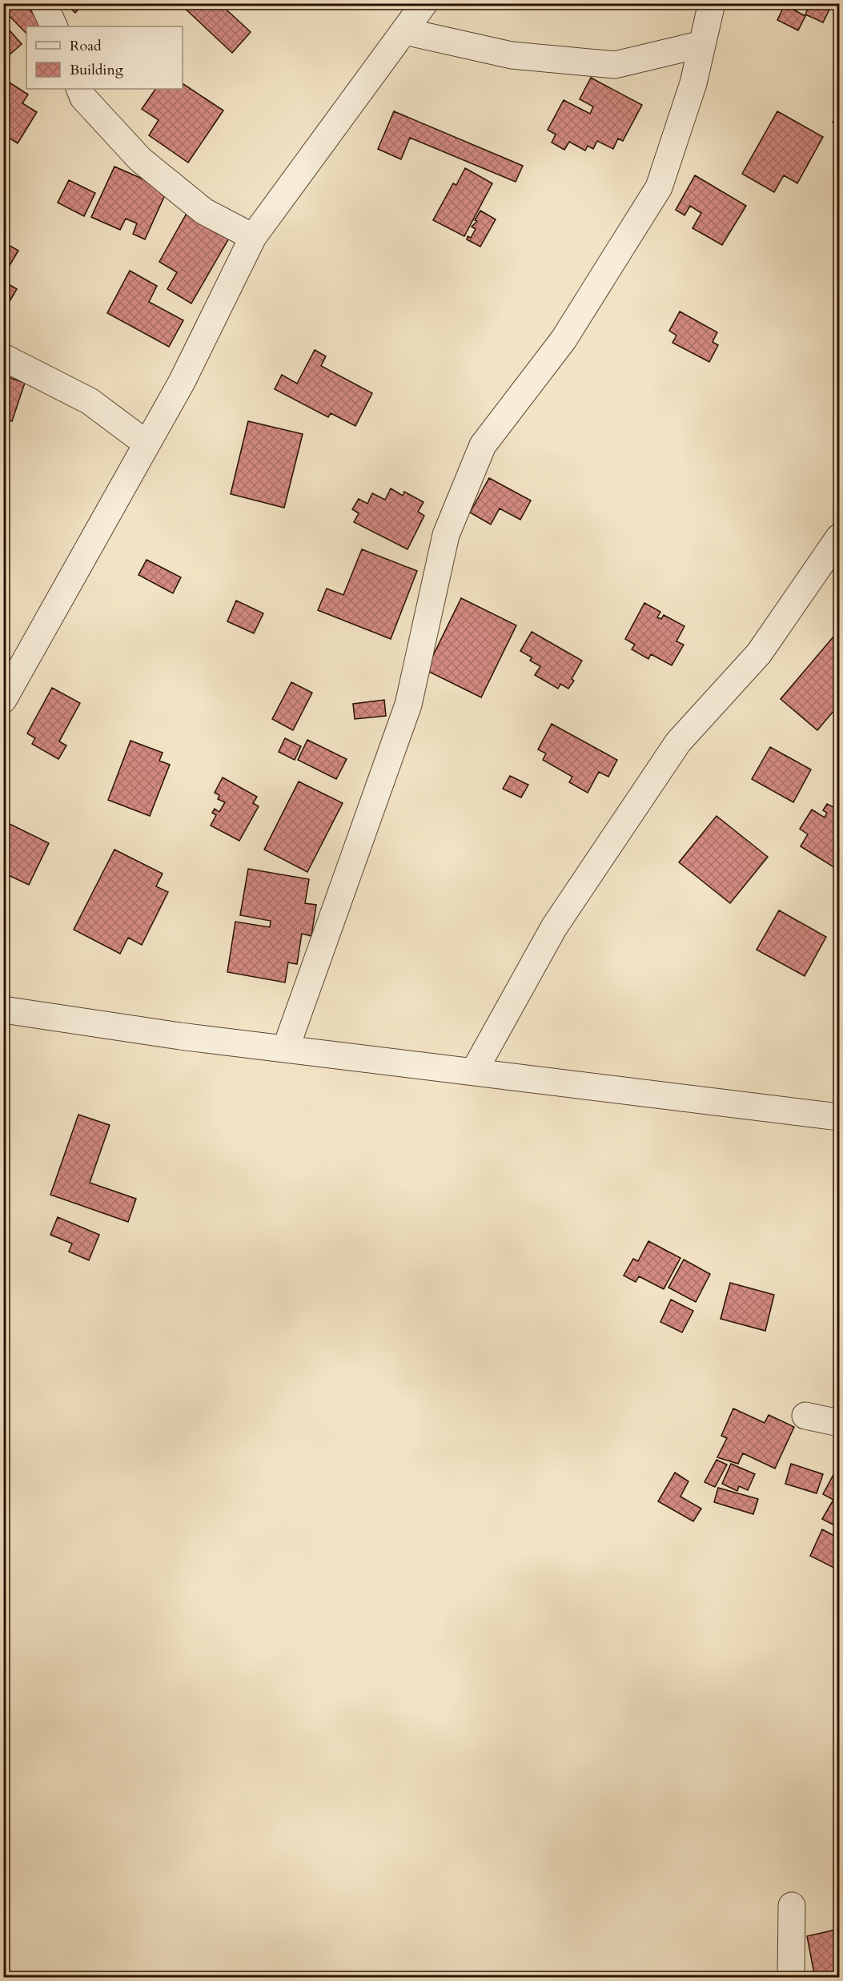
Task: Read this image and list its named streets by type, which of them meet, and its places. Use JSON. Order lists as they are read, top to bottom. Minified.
{"legend":["Road","Building"]}
